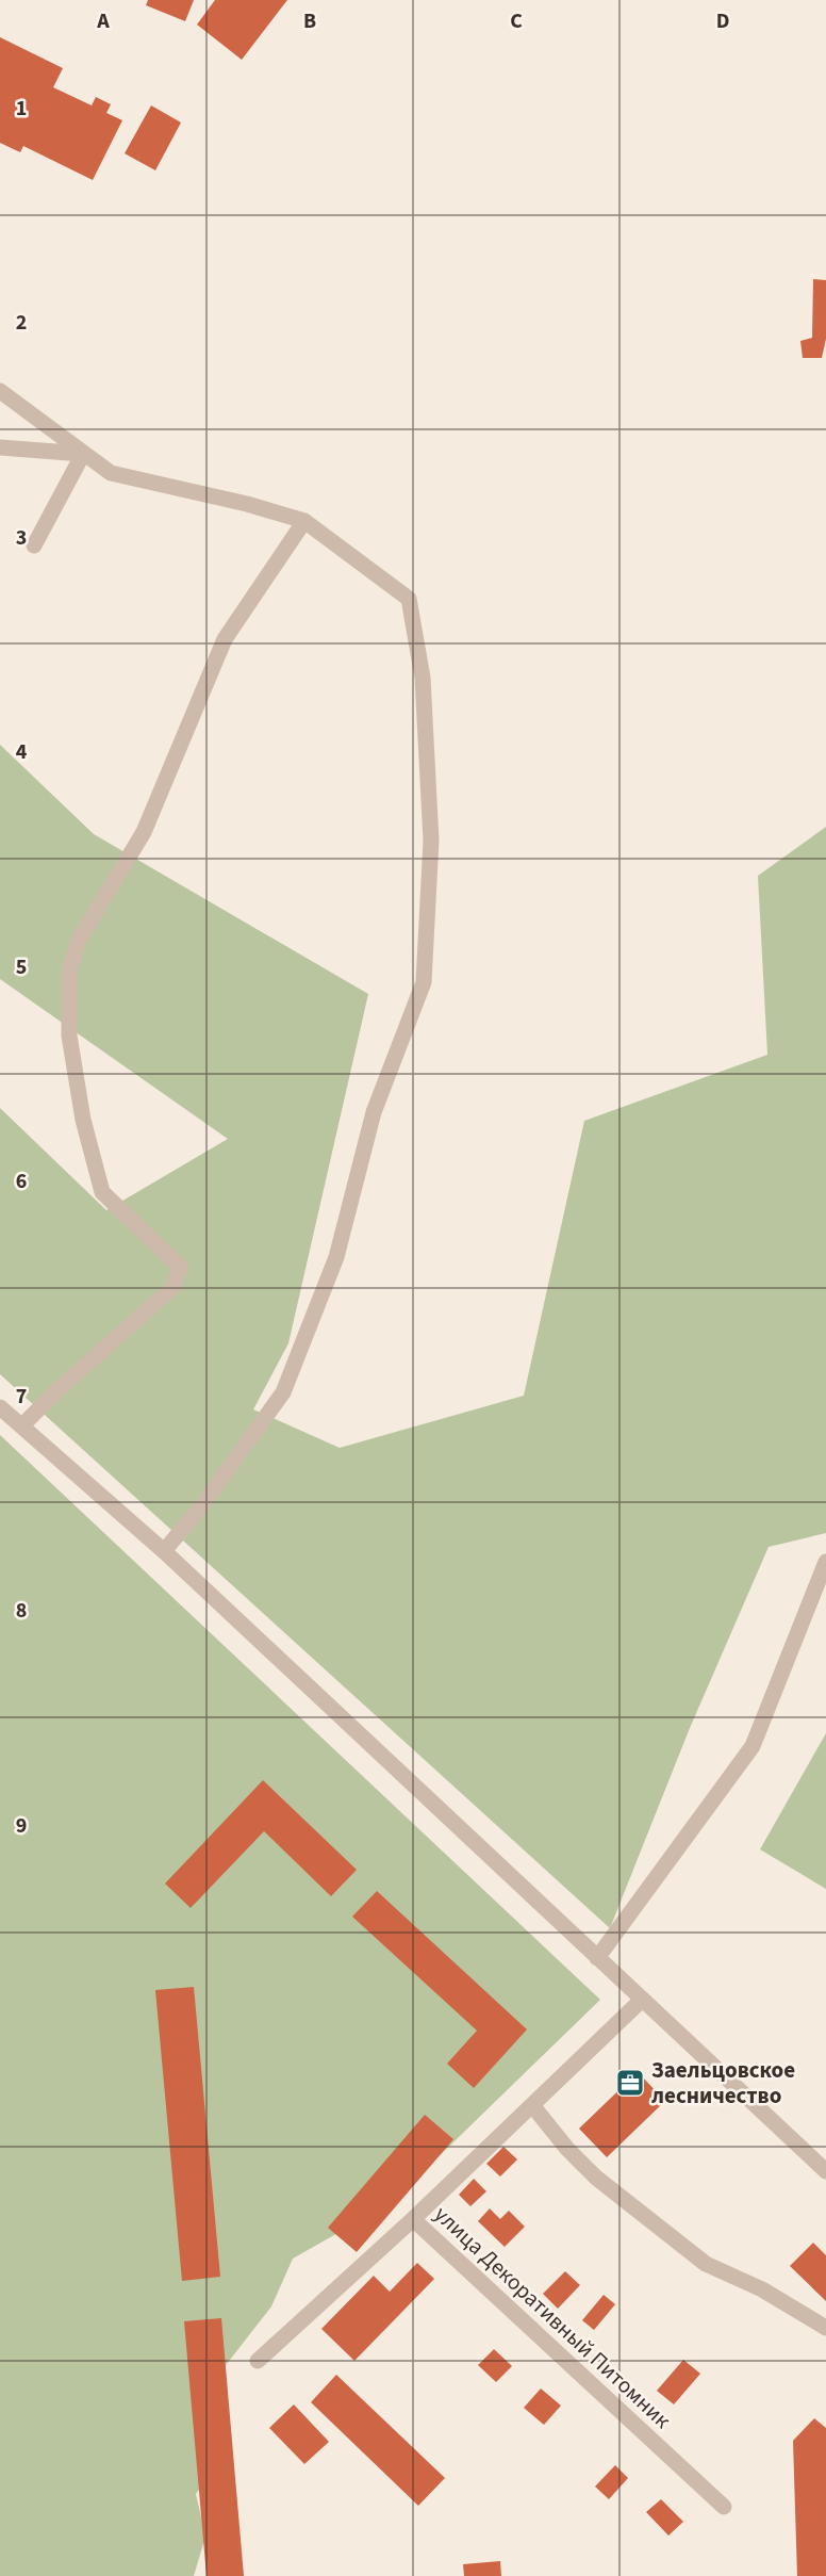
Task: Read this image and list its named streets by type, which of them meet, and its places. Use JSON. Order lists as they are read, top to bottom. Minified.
{"streets":{"street":["улица Декоративный Питомник"]},"places":{"office":["Заельцовское лесничество"]},"grid":{"columns":["A","B","C","D"],"rows":["1","2","3","4","5","6","7","8","9"]}}
